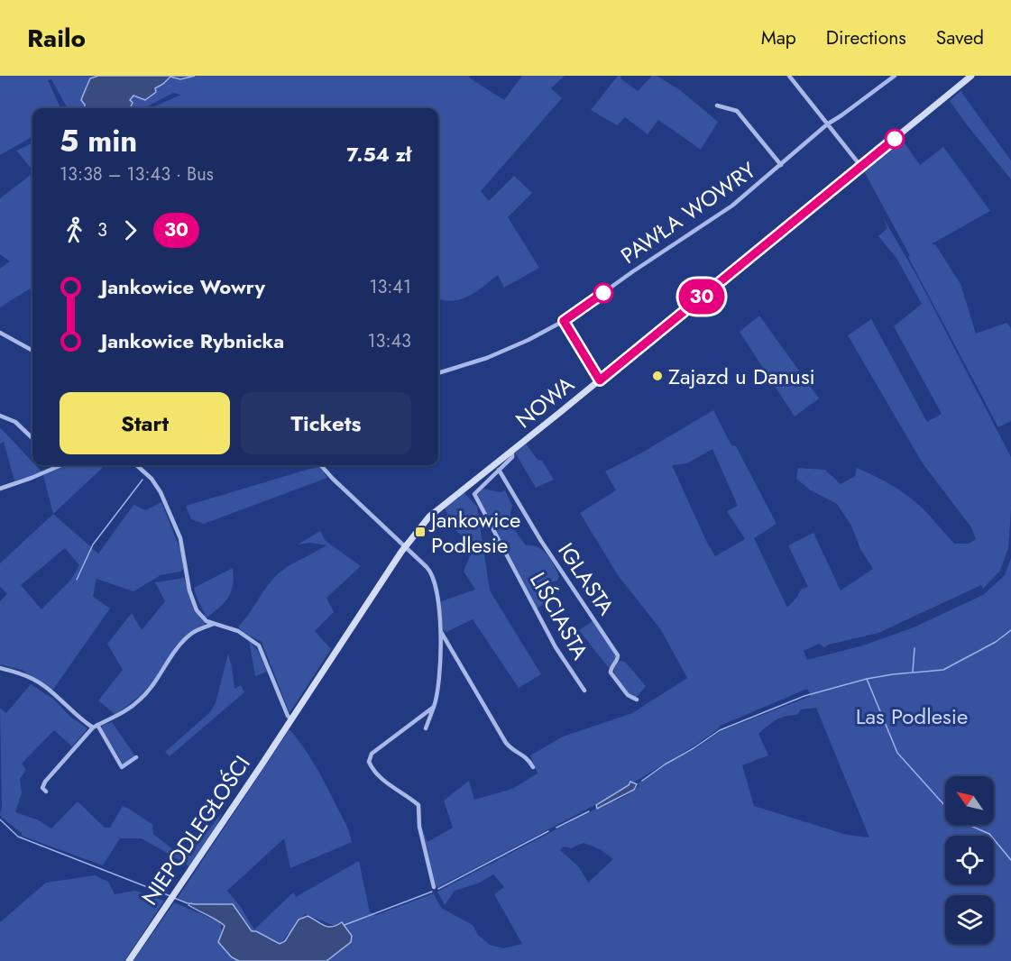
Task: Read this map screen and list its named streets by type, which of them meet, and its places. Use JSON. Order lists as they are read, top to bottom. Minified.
{"streets":{"street":["PAWŁA WOWRY","NOWA","IGLASTA","LIŚCIASTA","NIEPODLEGŁOŚCI"]},"crossings":[["NOWA","LIŚCIASTA"],["NOWA","NIEPODLEGŁOŚCI"],["IGLASTA","LIŚCIASTA"]],"parks":["Las Podlesie"],"places":{"other":["Zajazd u Danusi"],"transit":["Jankowice Podlesie"]},"lines":["bus line 30"],"north":"top left","page":{"header":"Railo","nav":["Map","Directions","Saved"],"on_map":"30","heading":["5 min","13:38 – 13:43 · Bus","7.54 zł"],"legs":["3","30"],"list":[{"name":"Jankowice Wowry","value":"13:41"},{"name":"Jankowice Rybnicka","value":"13:43"}],"buttons":["Start","Tickets"]}}
